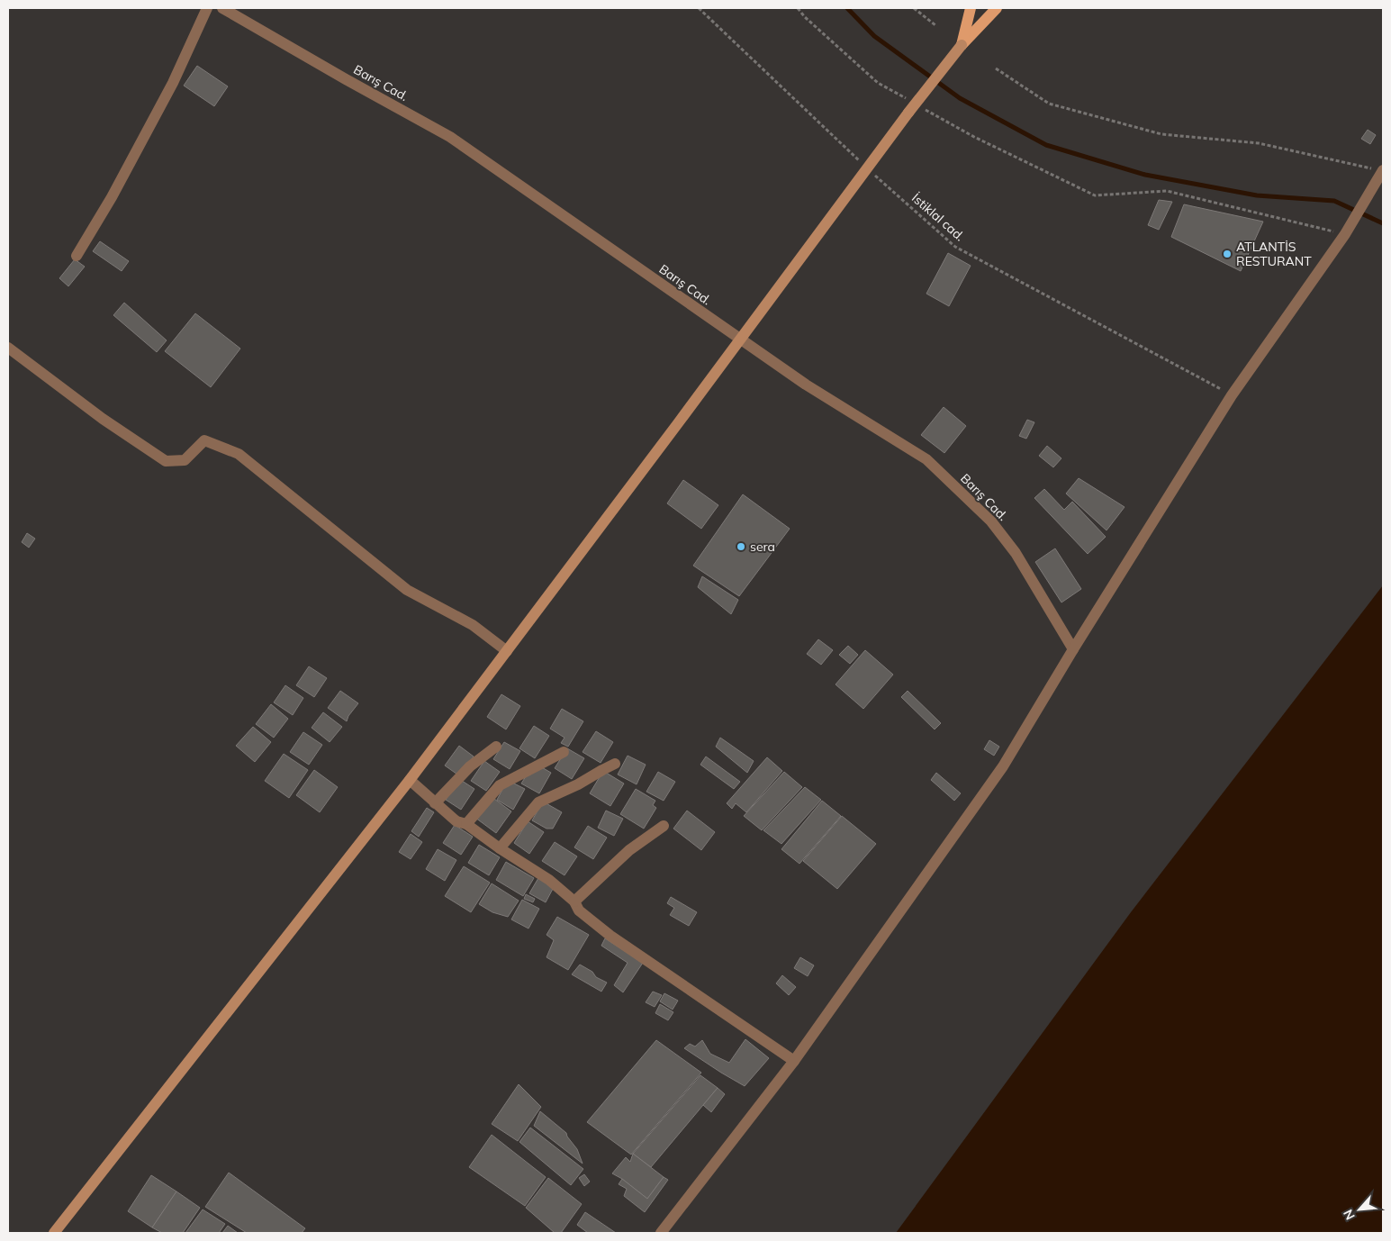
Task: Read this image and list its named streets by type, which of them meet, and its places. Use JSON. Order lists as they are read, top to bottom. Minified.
{"streets":{"street":["Barış Cad."],"path":["İstiklal cad."]},"places":["ATLANTİS RESTURANT","sera"],"north":"bottom left"}
